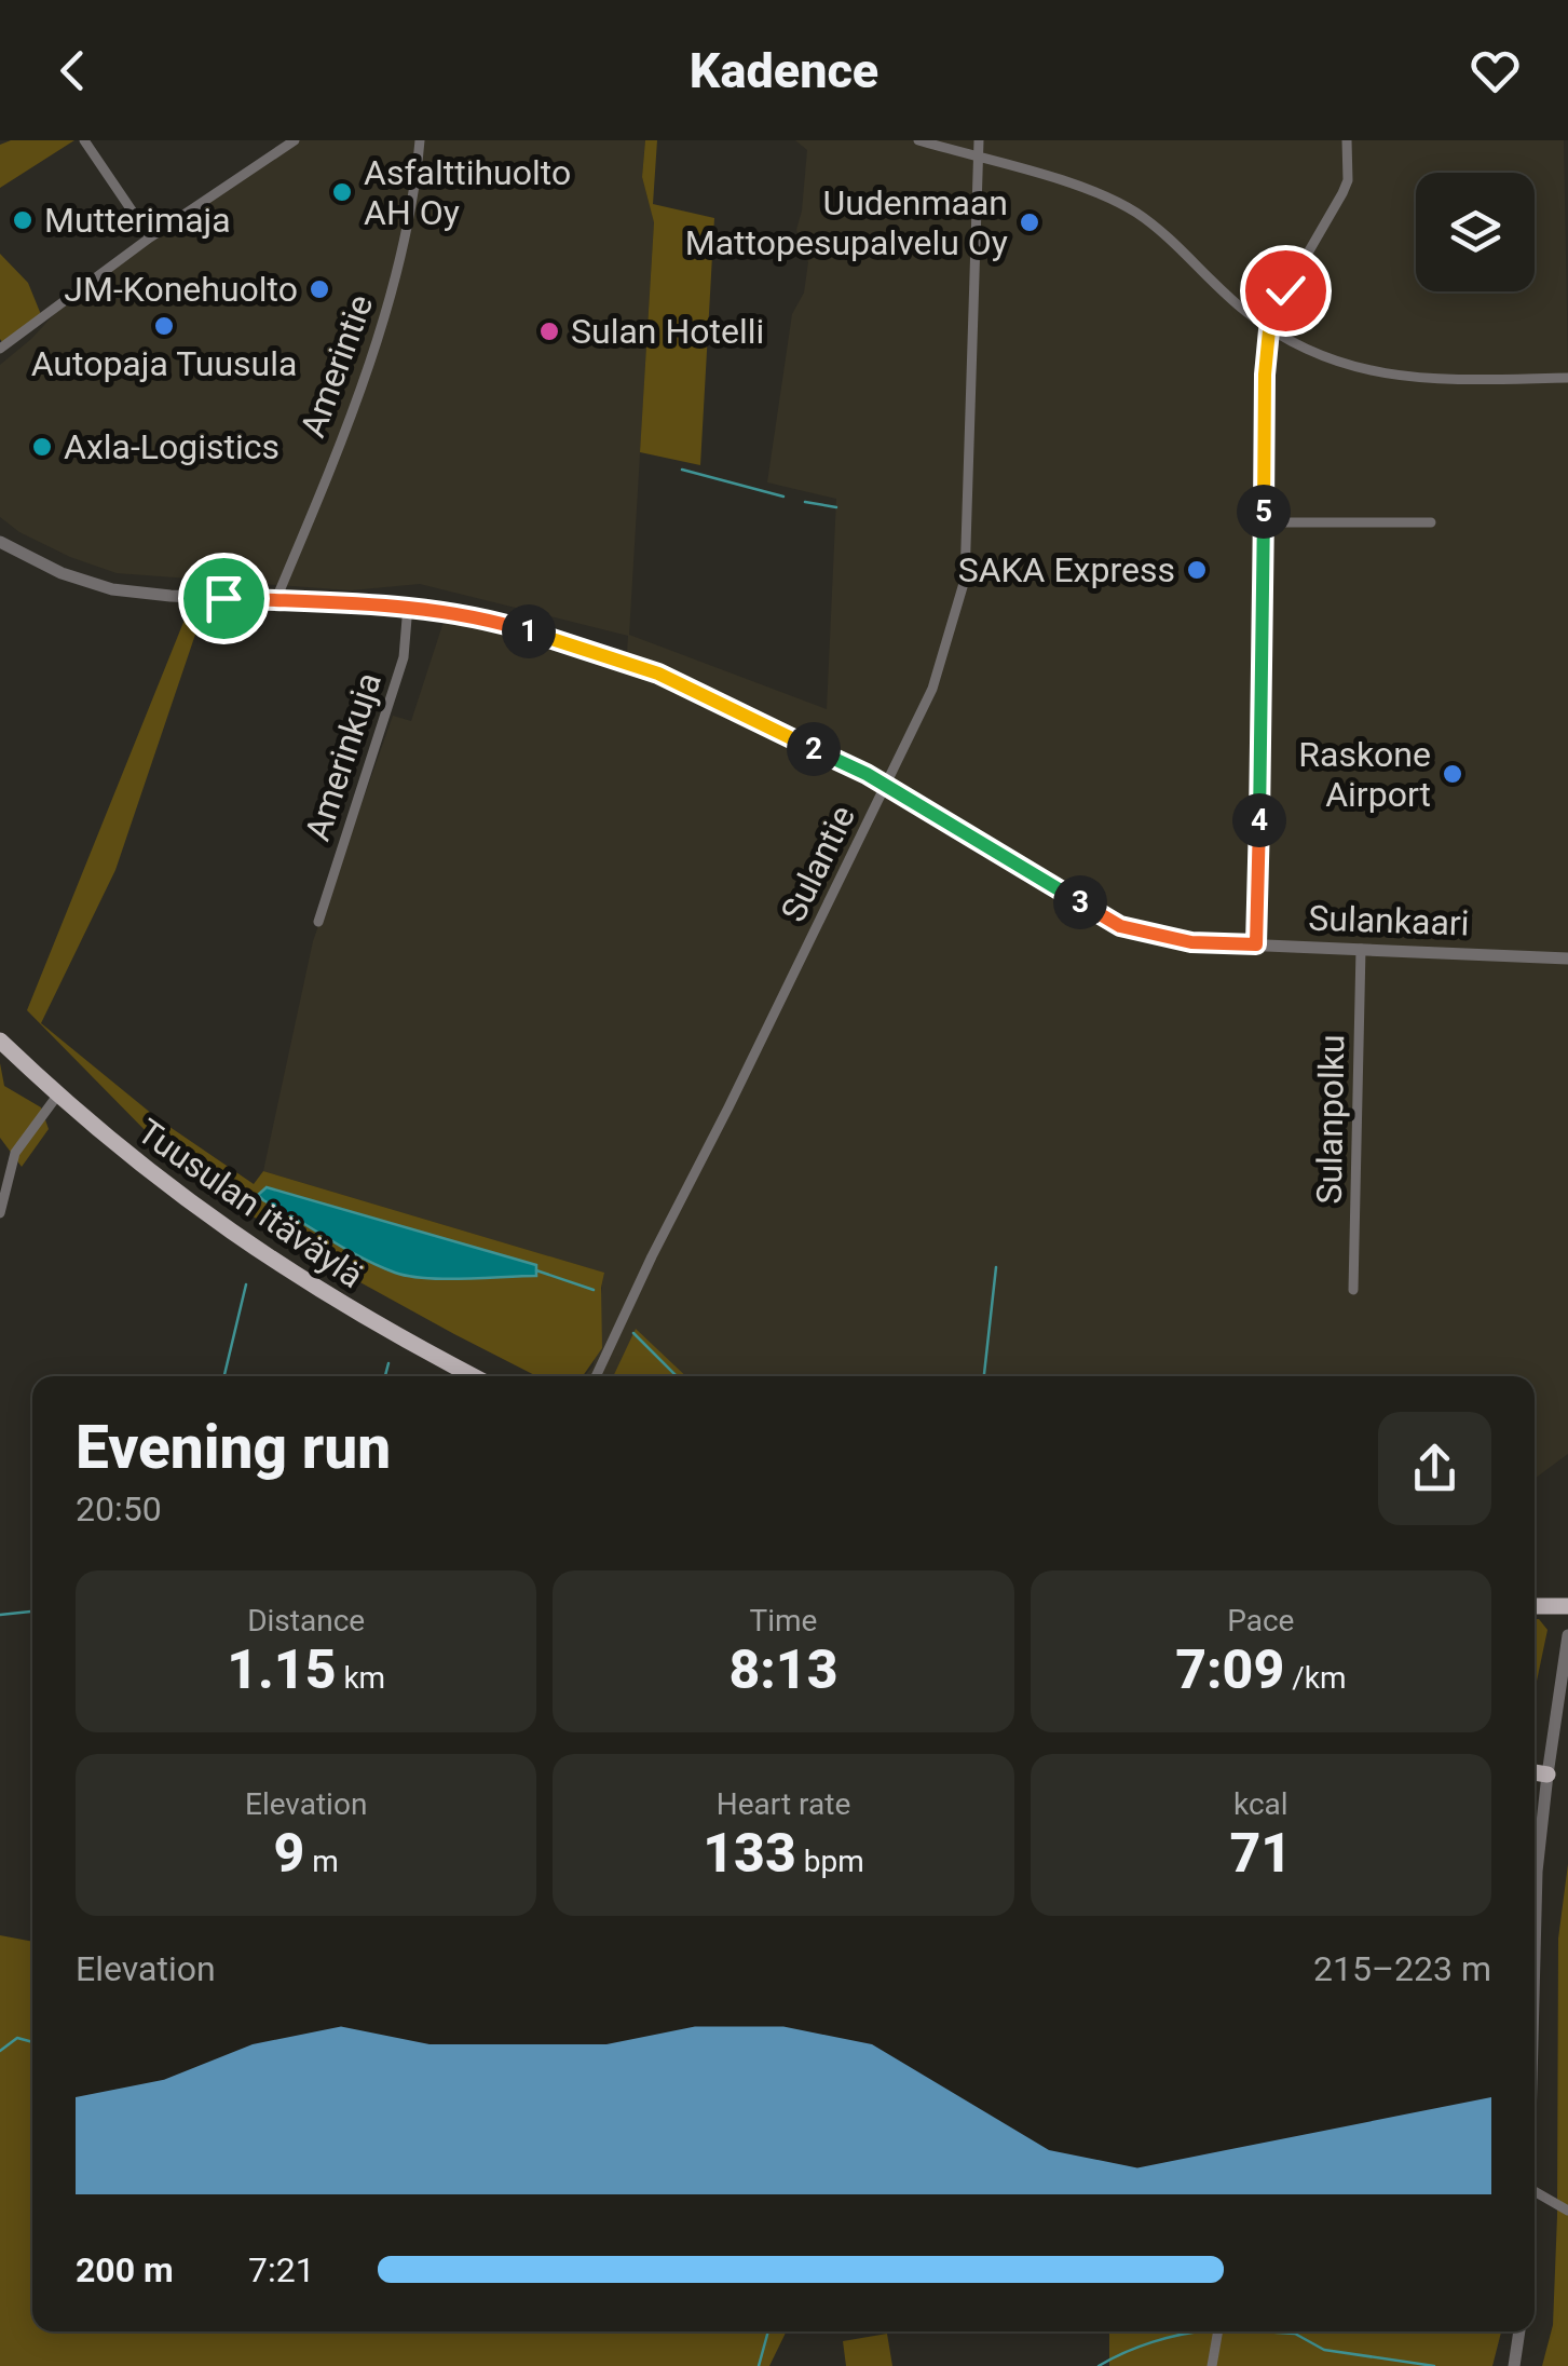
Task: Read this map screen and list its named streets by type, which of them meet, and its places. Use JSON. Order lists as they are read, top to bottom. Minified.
{"streets":{"main road":["Tuusulan itäväylä"],"street":["Amerintie","Amerinkuja","Sulantie","Sulankaari","Sulanpolku"]},"crossings":[["Amerintie","Sulankaari"],["Amerinkuja","Sulankaari"],["Sulantie","Sulankaari"],["Sulankaari","Sulanpolku"]],"places":["Asfalttihuolto AH Oy","Mutterimaja","Uudenmaan Mattopesupalvelu Oy","JM-Konehuolto","Autopaja Tuusula","Sulan Hotelli","Axla-Logistics","SAKA Express","Raskone Airport"],"page":{"header":"Kadence","pins":["5","1","2","4","3"],"heading":["Evening run","20:50"],"stats":[["Distance","1.15 km"],["Time","8:13"],["Pace","7:09 /km"],["Elevation","9 m"],["Heart rate","133 bpm"],["kcal","71"]],"chart":["Elevation","215–223 m"],"list":[{"name":"200 m","note":"7:21"}]}}
